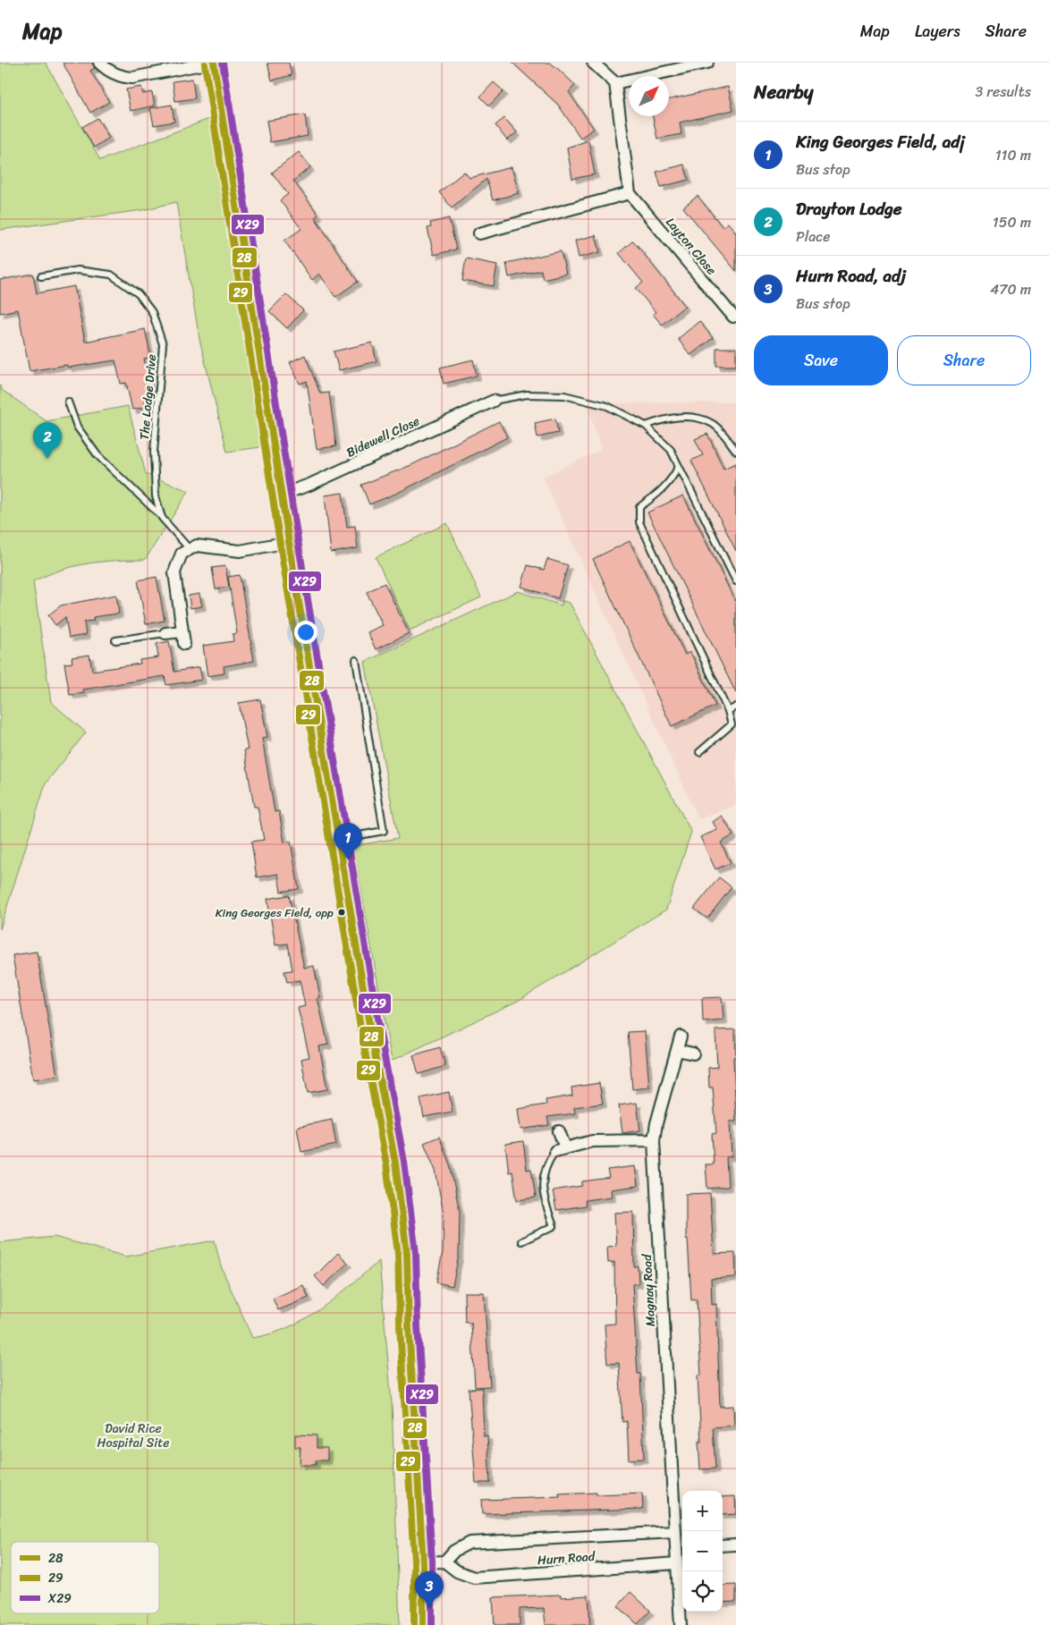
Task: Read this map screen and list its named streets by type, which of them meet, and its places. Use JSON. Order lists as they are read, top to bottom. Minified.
{"streets":{"street":["Layton Close","Bidewell Close","Magnay Road","Hurn Road"],"lane":["The Lodge Drive"]},"crossings":[["Magnay Road","Hurn Road"]],"parks":["David Rice Hospital Site"],"places":["King Georges Field, opp"],"lines":["transit line 28","transit line X29","transit line 29"],"legend":["28","29","X29"],"north":"top right","page":{"header":"Map","nav":["Map","Layers","Share"],"heading":["Nearby","3 results"],"list":[{"mark":"1","name":"King Georges Field, adj","note":"Bus stop","value":"110 m"},{"mark":"2","name":"Drayton Lodge","note":"Place","value":"150 m"},{"mark":"3","name":"Hurn Road, adj","note":"Bus stop","value":"470 m"}],"buttons":["Save","Share"],"pins":["2","1","3"],"map_buttons":["+","−"]}}
